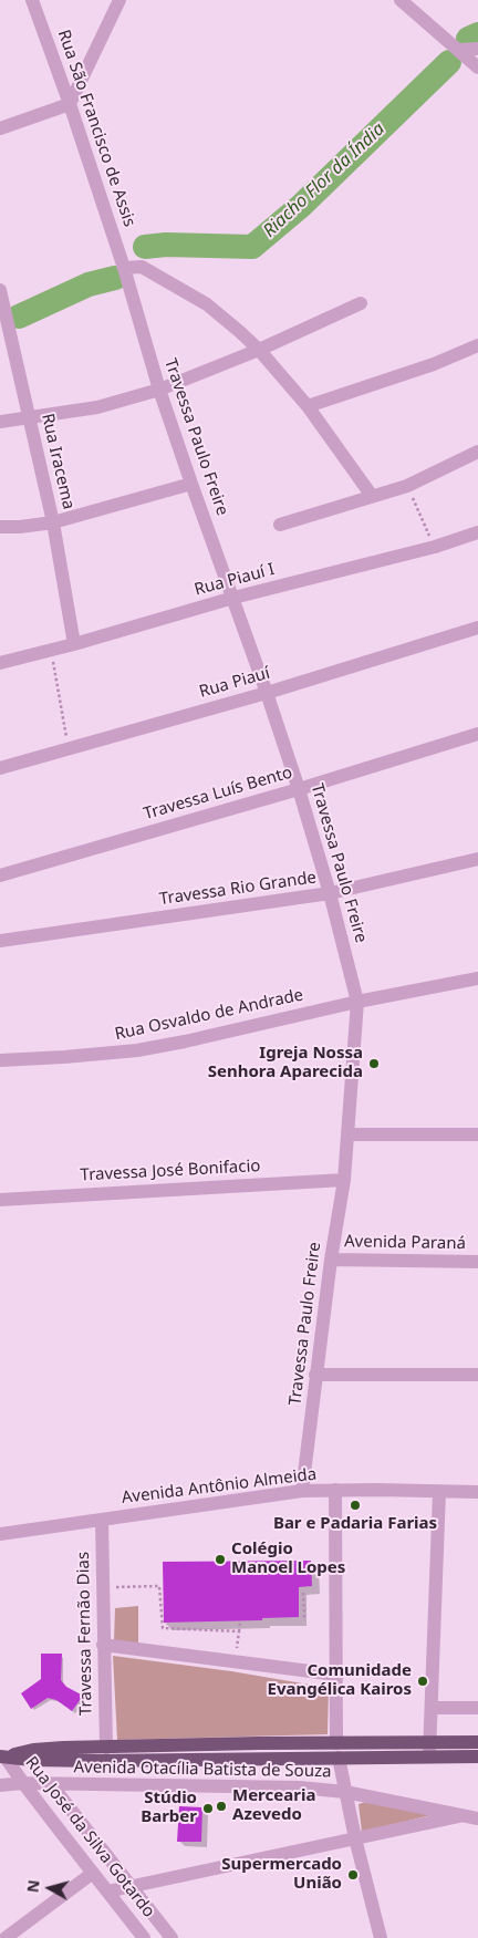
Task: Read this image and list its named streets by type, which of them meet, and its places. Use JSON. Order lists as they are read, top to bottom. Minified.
{"streets":{"street":["Rua São Francisco de Assis","Travessa Paulo Freire","Rua Iracema","Rua Piauí I","Rua Piauí","Travessa Luís Bento","Travessa Rio Grande","Rua Osvaldo de Andrade","Travessa José Bonifacio","Avenida Paraná","Avenida Antônio Almeida","Travessa Fernão Dias","Avenida Otacília Batista de Souza","Rua José da Silva Gotardo"]},"crossings":[["Rua São Francisco de Assis","Travessa Paulo Freire"],["Travessa Paulo Freire","Rua Piauí I"],["Travessa Paulo Freire","Rua Piauí"],["Travessa Paulo Freire","Travessa Luís Bento"],["Travessa Paulo Freire","Travessa Rio Grande"],["Travessa Paulo Freire","Rua Osvaldo de Andrade"],["Travessa Paulo Freire","Travessa José Bonifacio"],["Travessa Paulo Freire","Avenida Paraná"],["Travessa Paulo Freire","Avenida Antônio Almeida"],["Rua Iracema","Rua Piauí I"],["Avenida Antônio Almeida","Travessa Fernão Dias"],["Avenida Otacília Batista de Souza","Rua José da Silva Gotardo"]],"water":["Riacho Flor da Índia"],"places":["Igreja Nossa Senhora Aparecida","Bar e Padaria Farias","Colégio Manoel Lopes","Comunidade Evangélica Kairos","Mercearia Azevedo","Stúdio Barber","Supermercado União"],"north":"left"}
